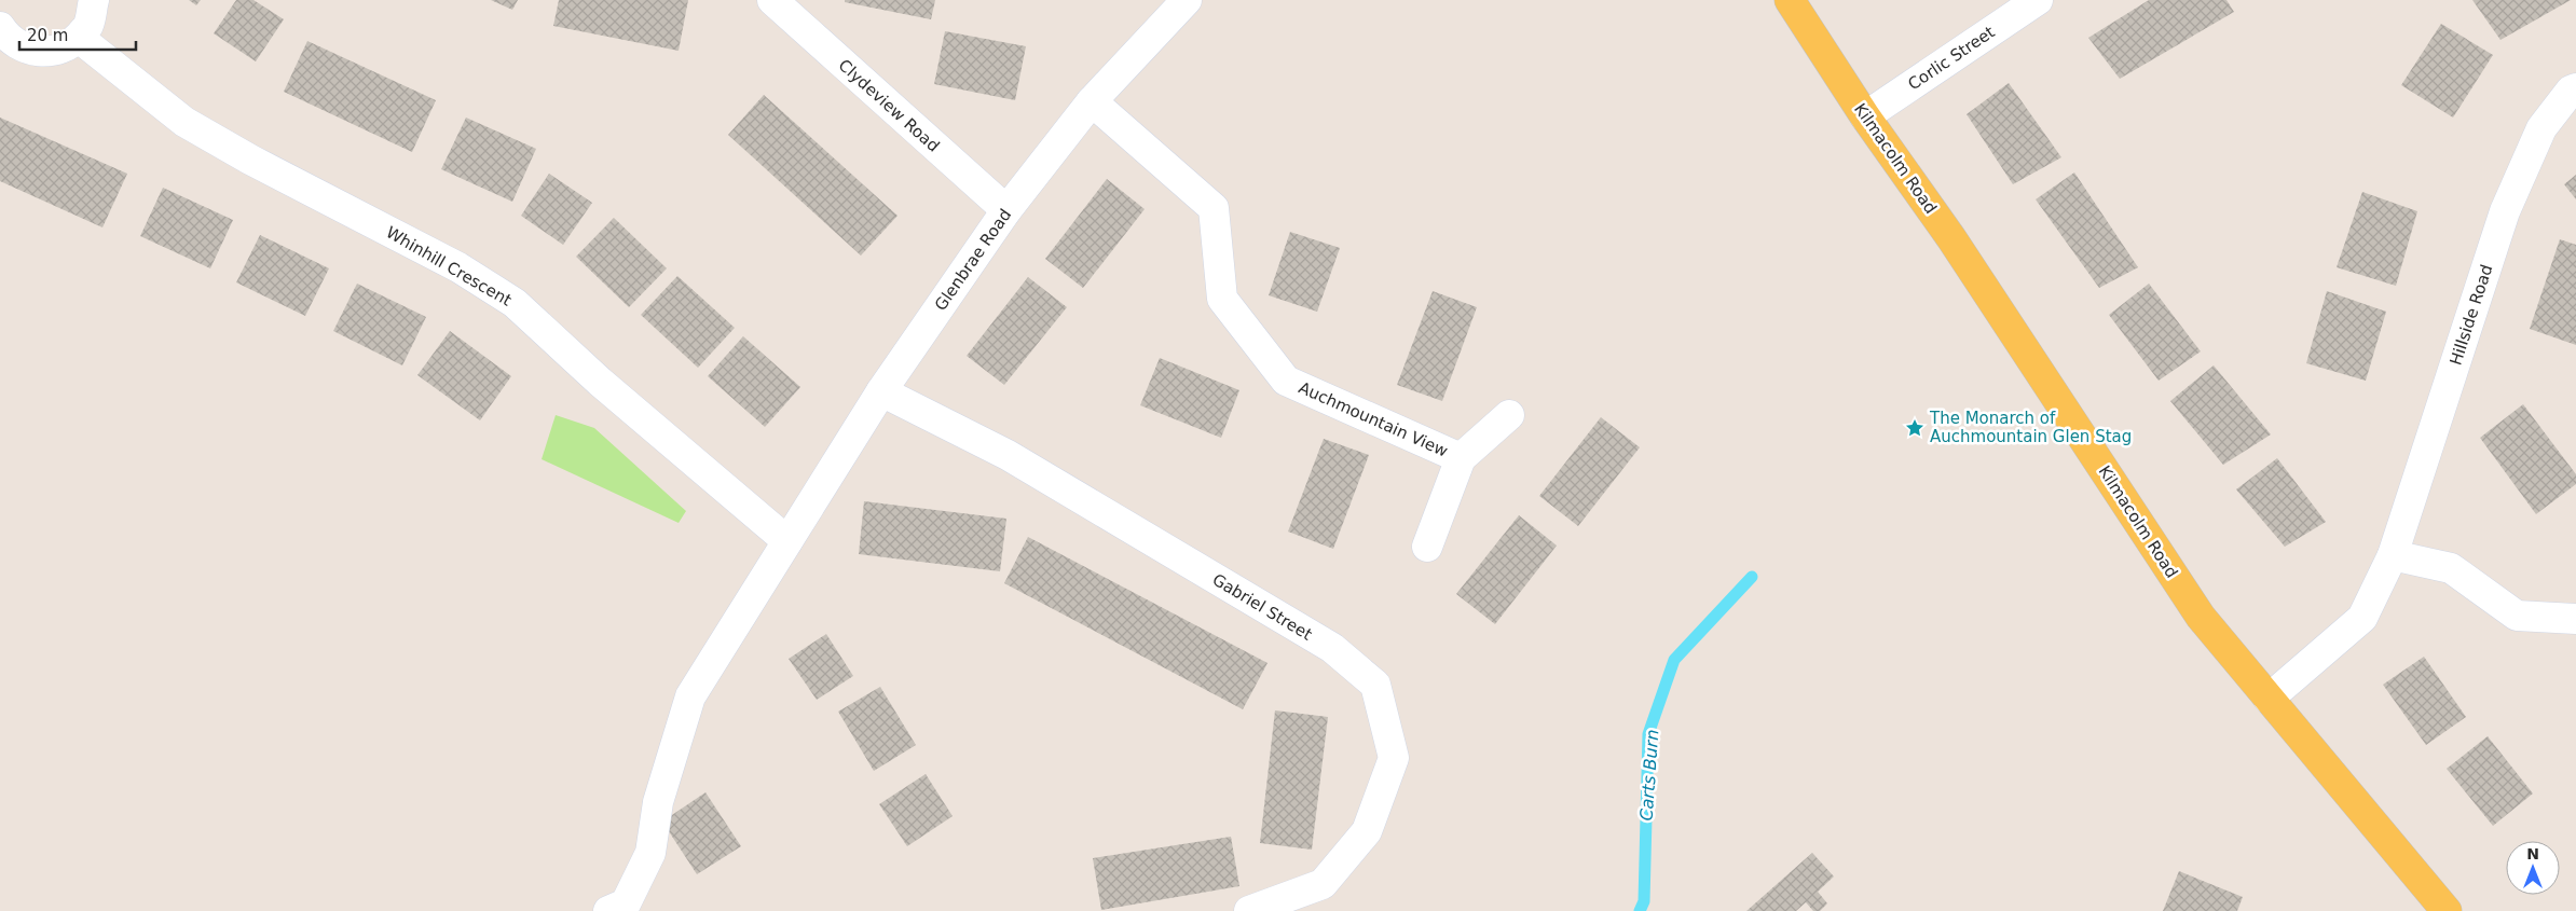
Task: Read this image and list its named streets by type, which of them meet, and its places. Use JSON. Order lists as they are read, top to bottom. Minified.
{"streets":{"main road":["Kilmacolm Road"],"street":["Corlic Street","Clydeview Road","Glenbrae Road","Whinhill Crescent","Hillside Road","Auchmountain View","Gabriel Street"]},"crossings":[["Corlic Street","Kilmacolm Road"],["Clydeview Road","Glenbrae Road"],["Kilmacolm Road","Hillside Road"],["Glenbrae Road","Whinhill Crescent"],["Glenbrae Road","Auchmountain View"],["Glenbrae Road","Gabriel Street"]],"water":["Carts Burn"],"places":{"place":["The Monarch of Auchmountain Glen Stag"]},"scale_bar":"20 m","north":"top"}
